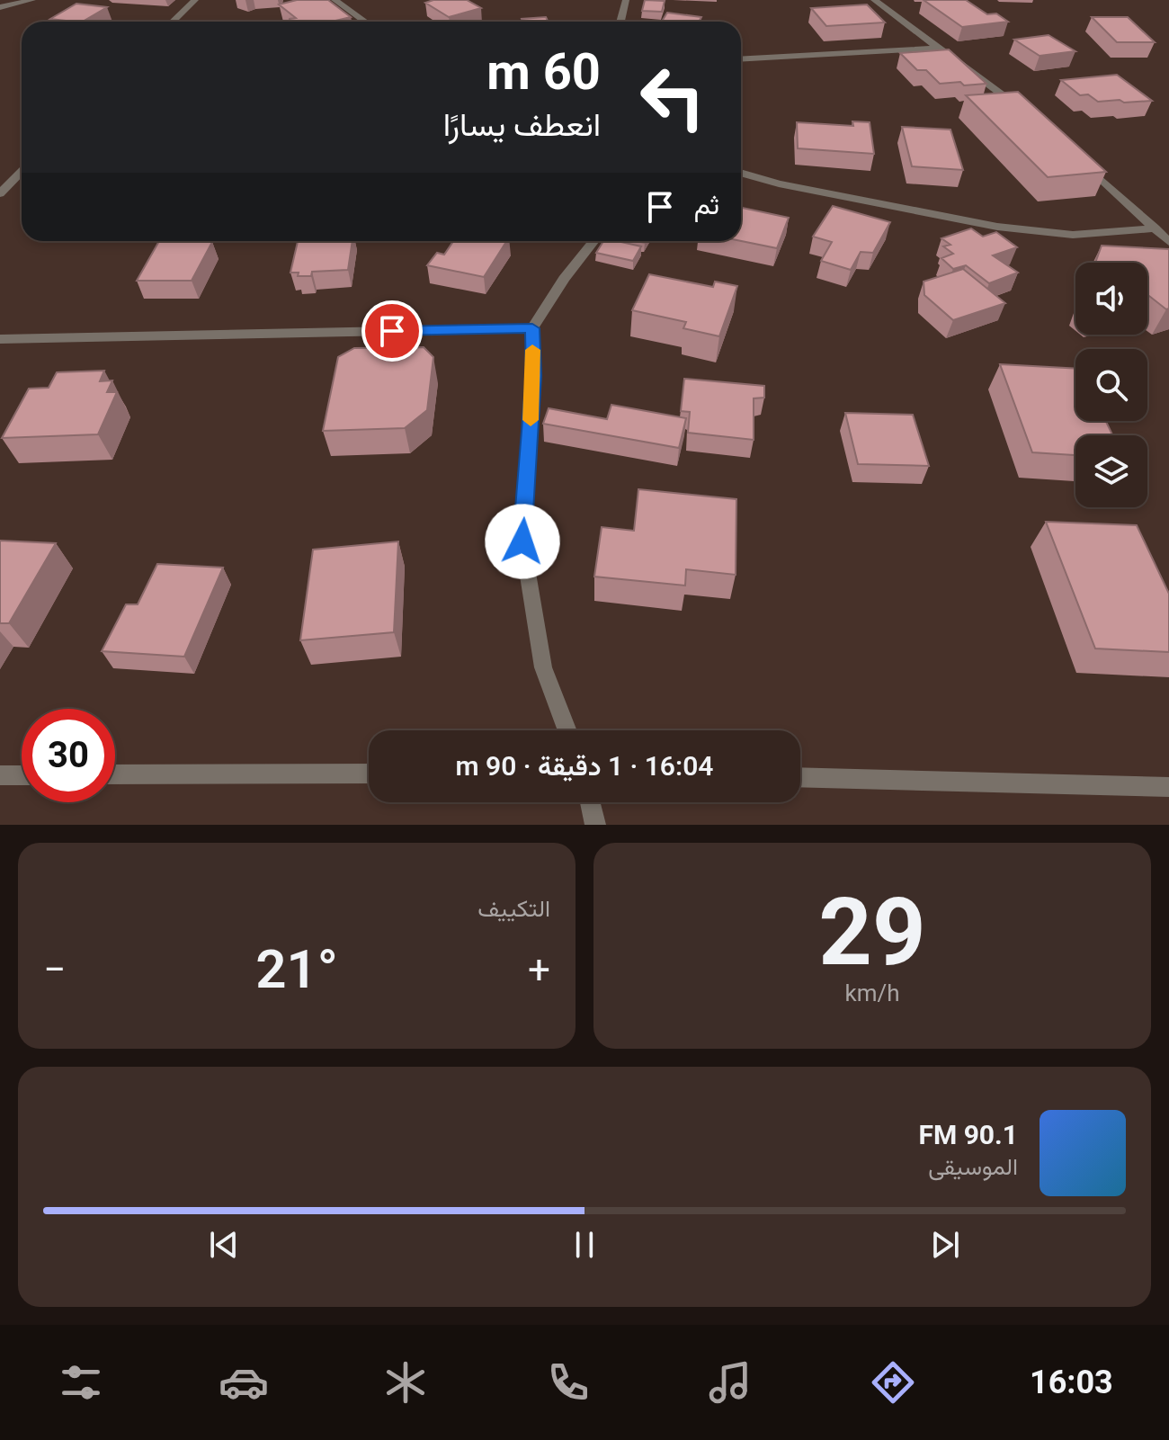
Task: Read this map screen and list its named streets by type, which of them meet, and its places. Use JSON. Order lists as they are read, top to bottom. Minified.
{"page":{"turn":["60 m","انعطف يسارًا"],"then":"ثم","limit":"30","trip":"16:04 · 1 دقيقة · 90 m","tile":[["29","km/h"],"التكييف"],"heat":["−","21°","+"],"song":["90.1 FM","الموسيقى"],"tabs":"16:03"}}
